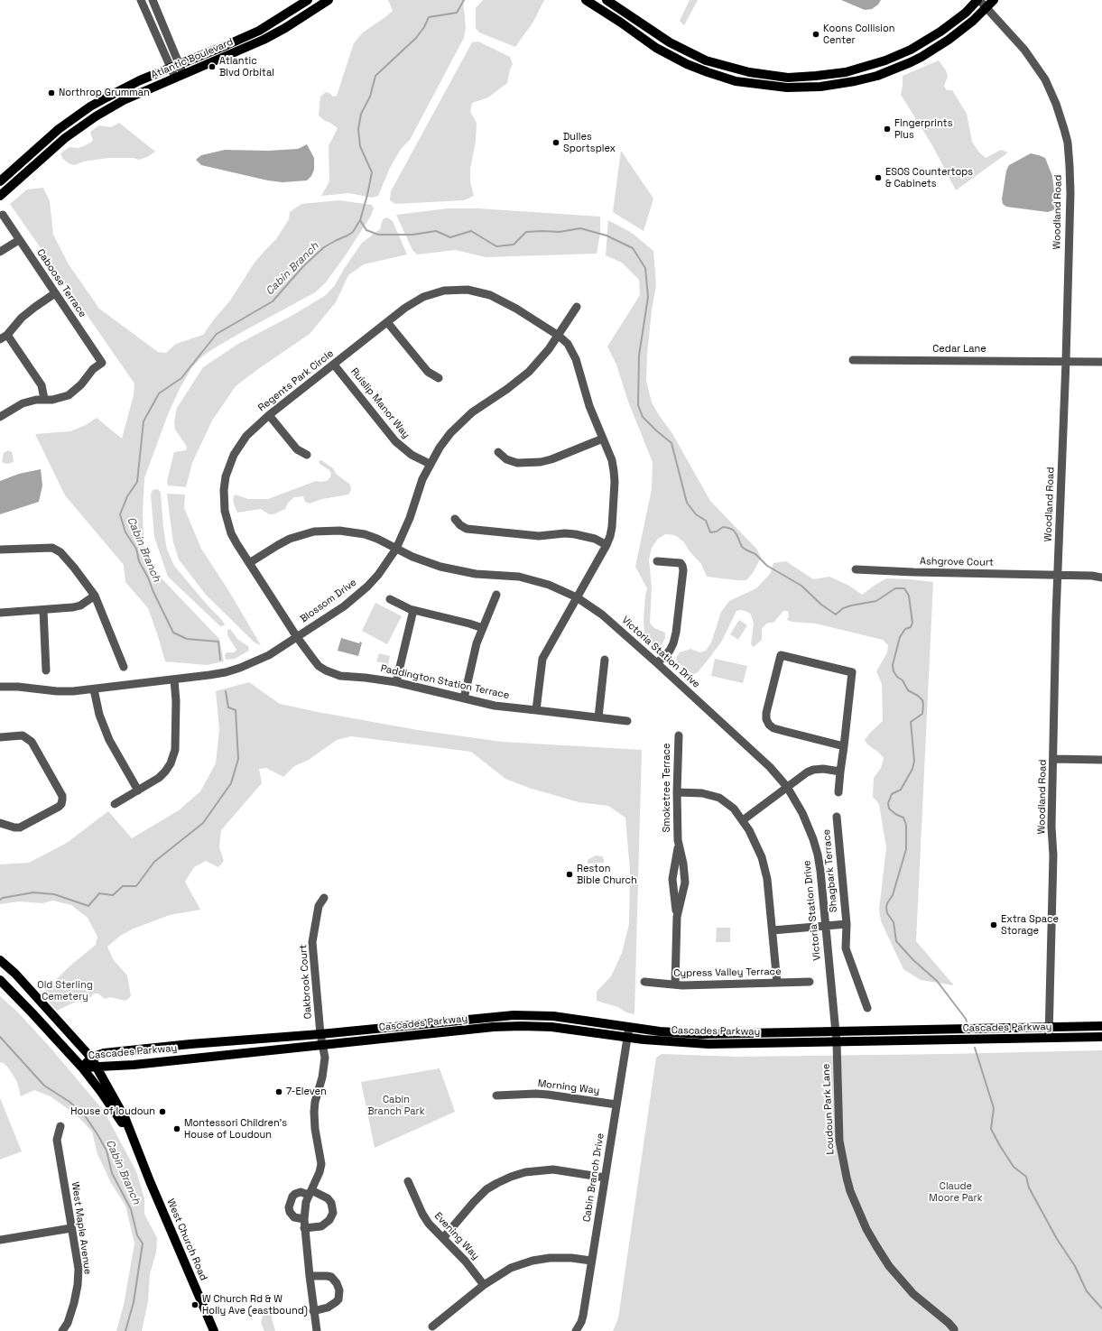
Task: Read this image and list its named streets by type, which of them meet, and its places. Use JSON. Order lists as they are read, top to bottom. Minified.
{"streets":{"main road":["Atlantic Boulevard","Cascades Parkway","West Church Road"],"street":["Woodland Road","Caboose Terrace","Cedar Lane","Regents Park Circle","Ruislip Manor Way","Ashgrove Court","Blossom Drive","Victoria Station Drive","Paddington Station Terrace","Smoketree Terrace","Shagbark Terrace","Cypress Valley Terrace","Oakbrook Court","Morning Way","Loudoun Park Lane","Cabin Branch Drive","West Maple Avenue","Evening Way"]},"crossings":[["Woodland Road","Cedar Lane"],["Woodland Road","Ashgrove Court"],["Woodland Road","Cascades Parkway"],["Regents Park Circle","Ruislip Manor Way"],["Regents Park Circle","Blossom Drive"],["Regents Park Circle","Victoria Station Drive"],["Regents Park Circle","Paddington Station Terrace"],["Ruislip Manor Way","Blossom Drive"],["Blossom Drive","Victoria Station Drive"],["Blossom Drive","Paddington Station Terrace"],["Victoria Station Drive","Shagbark Terrace"],["Victoria Station Drive","Cascades Parkway"],["Victoria Station Drive","Loudoun Park Lane"],["Smoketree Terrace","Cypress Valley Terrace"],["Oakbrook Court","Cascades Parkway"],["Cascades Parkway","Loudoun Park Lane"],["Cascades Parkway","Cabin Branch Drive"],["Cascades Parkway","West Church Road"],["Morning Way","Cabin Branch Drive"]],"water":["Cabin Branch"],"parks":["Old Sterling Cemetery","Cabin Branch Park","Claude Moore Park"],"places":["Koons Collision Center","Atlantic Blvd Orbital","Northrop Grumman","Fingerprints Plus","Dulles Sportsplex","ESOS Countertops & Cabinets","Reston Bible Church","Extra Space Storage","7-Eleven","House of loudoun","Montessori Children's House of Loudoun","W Church Rd & W Holly Ave (eastbound)"]}
